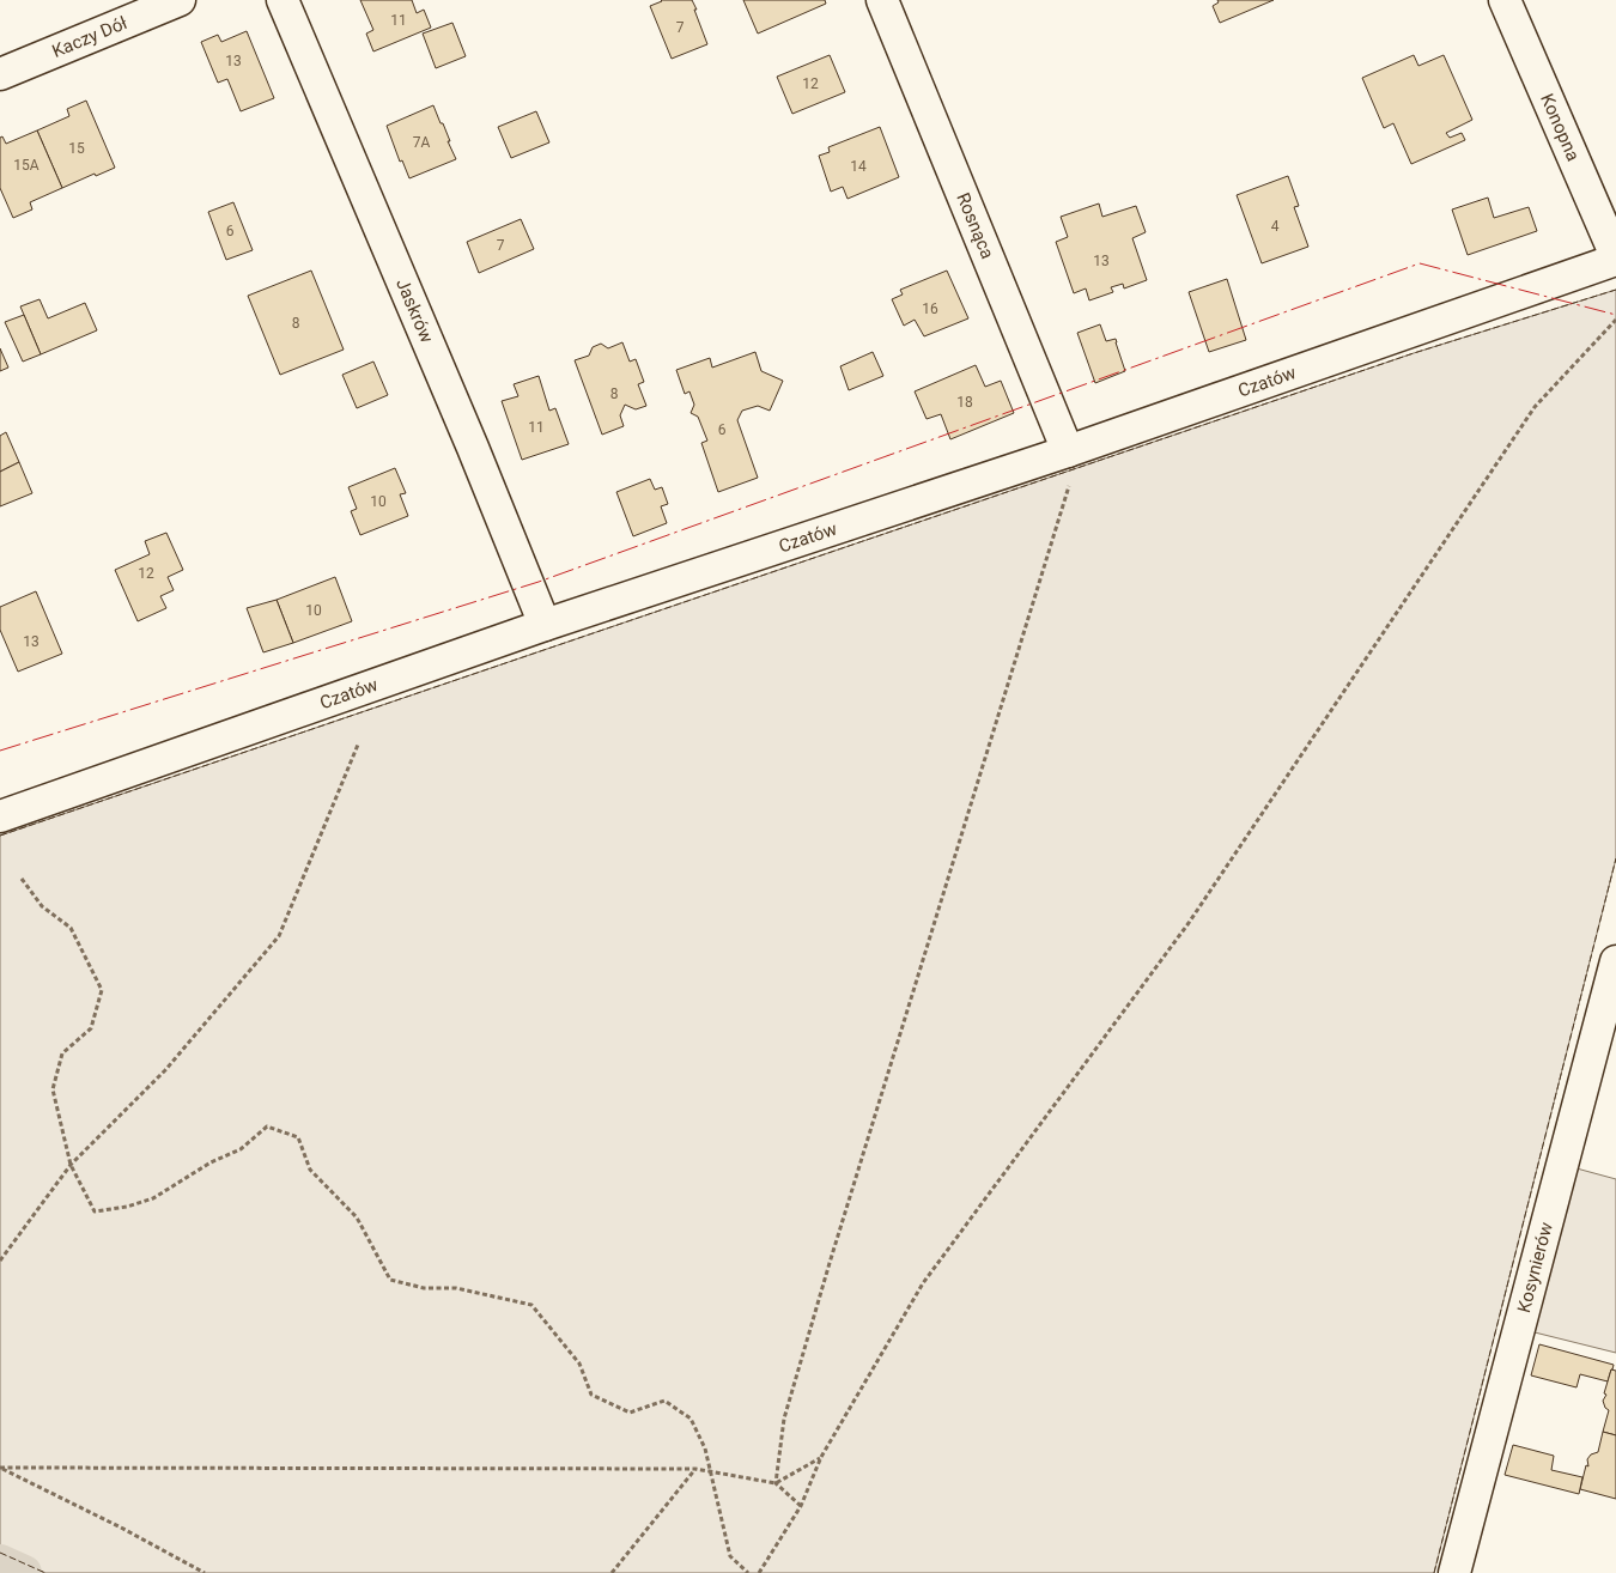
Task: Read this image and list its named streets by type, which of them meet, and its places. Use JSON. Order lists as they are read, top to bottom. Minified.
{"streets":{"street":["Kaczy Dół","Konopna","Rosnąca","Jaskrów","Czatów","Kosynierów"]},"crossings":[["Konopna","Czatów"],["Rosnąca","Czatów"],["Jaskrów","Czatów"]],"house_numbers":["11","7","13","12","7A","15","15A","14","4","6","7","13","16","8","8","18","11","6","10","12","10","13"]}
